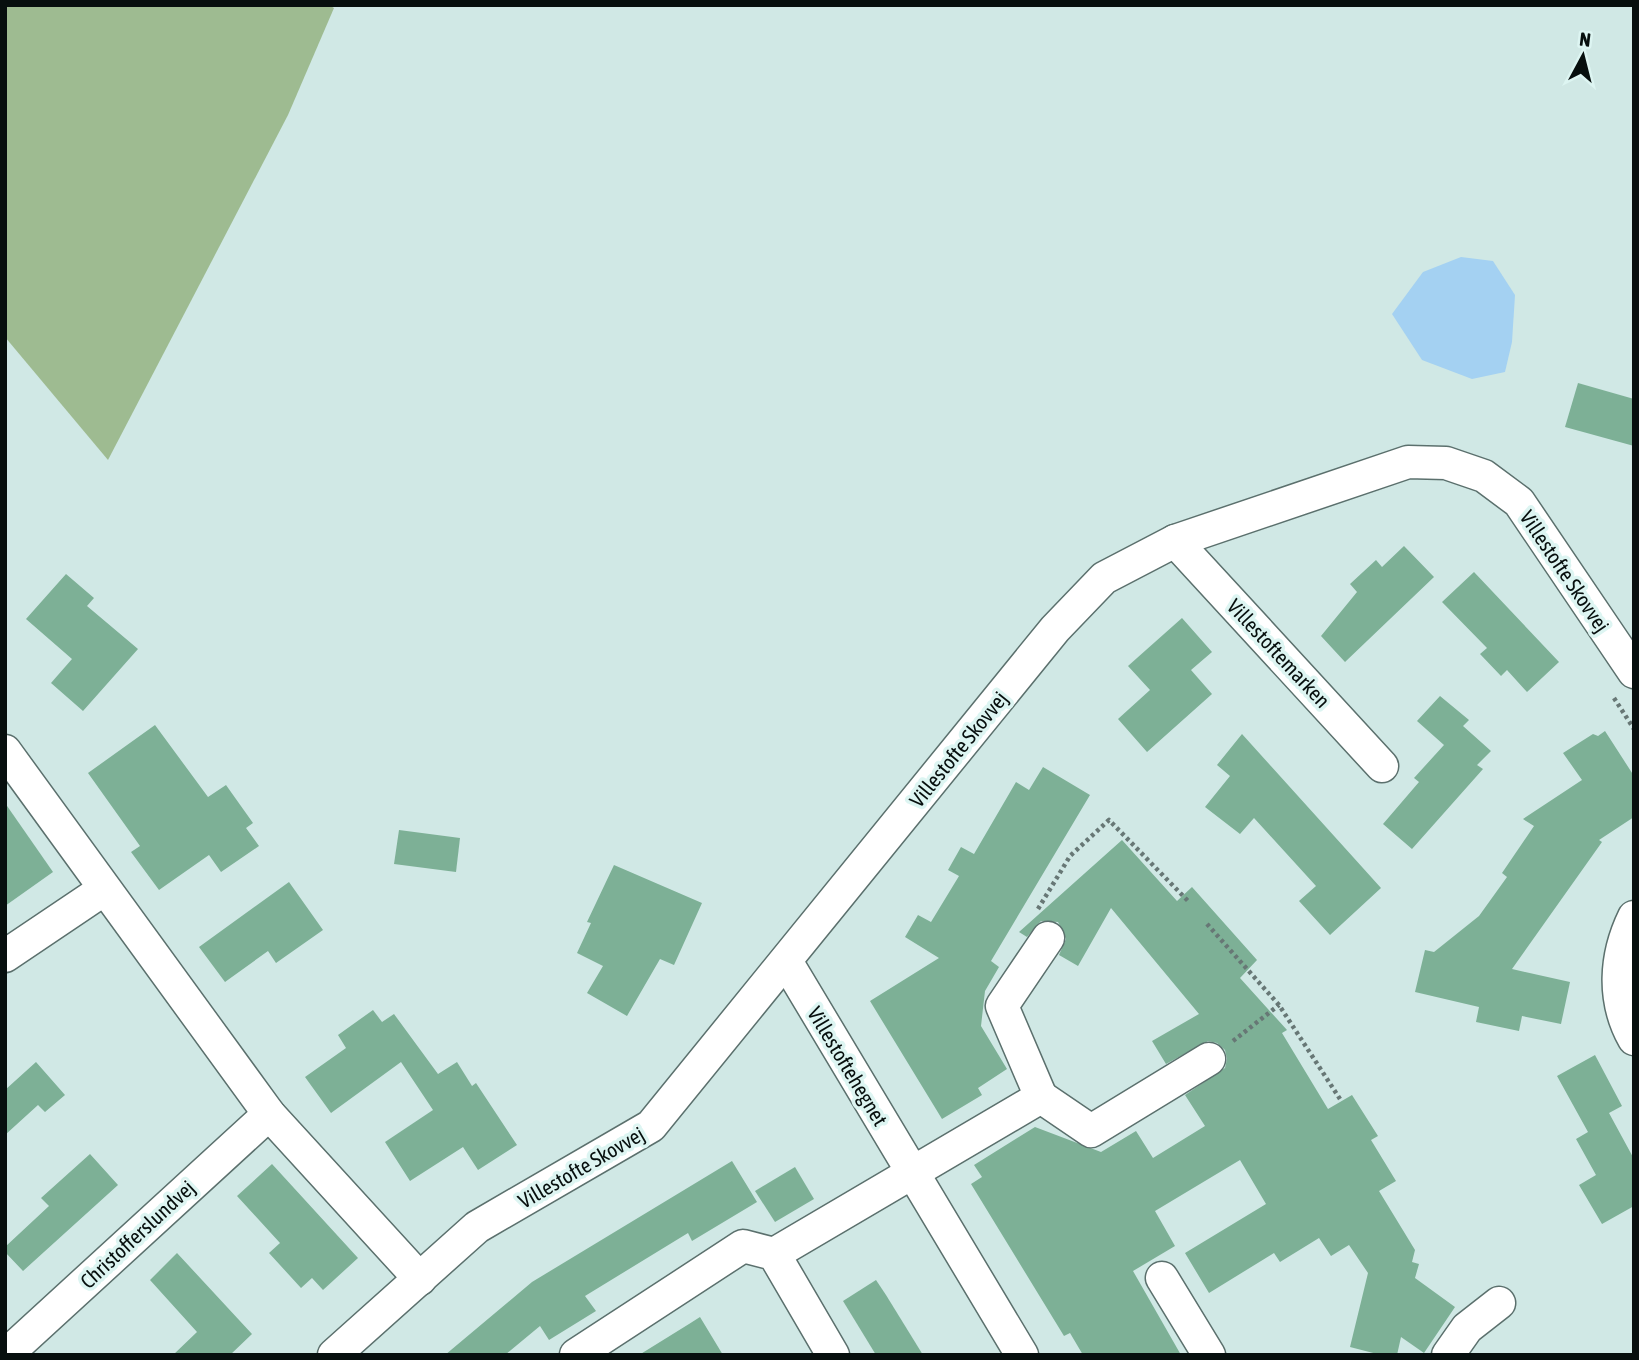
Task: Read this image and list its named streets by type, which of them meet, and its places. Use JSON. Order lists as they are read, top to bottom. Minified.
{"streets":{"street":["Villestofte Skovvej","Villestoftemarken","Villestoftehegnet","Christofferslundvej"]},"crossings":[["Villestofte Skovvej","Villestoftemarken"],["Villestofte Skovvej","Villestoftehegnet"]],"north":"top"}
